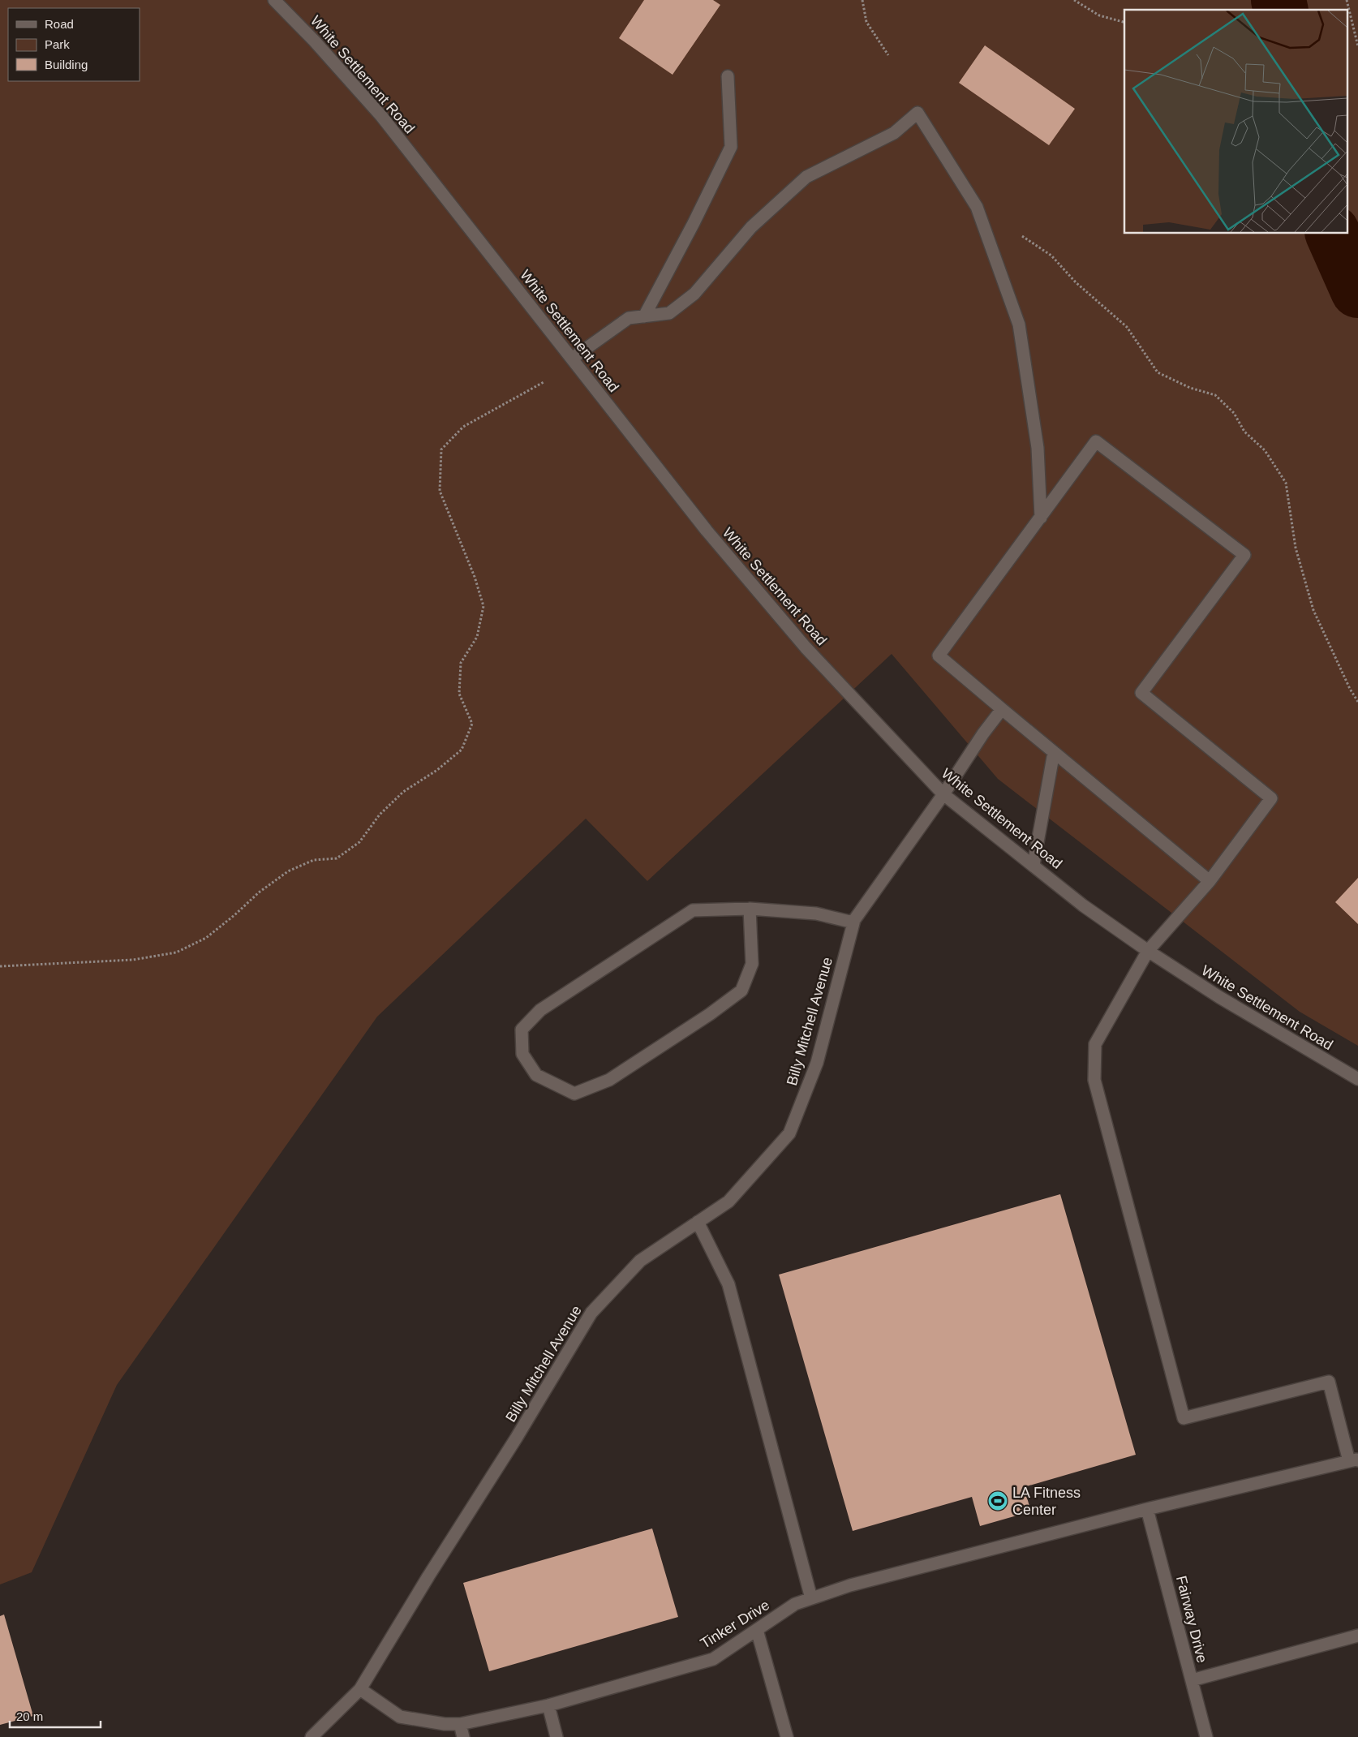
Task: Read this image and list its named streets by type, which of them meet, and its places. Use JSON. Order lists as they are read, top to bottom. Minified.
{"streets":{"street":["White Settlement Road","Billy Mitchell Avenue","Fairway Drive","Tinker Drive"]},"crossings":[["White Settlement Road","Billy Mitchell Avenue"],["Billy Mitchell Avenue","Tinker Drive"],["Fairway Drive","Tinker Drive"]],"places":{"sports":["LA Fitness Center"]},"legend":["Road","Park","Building"],"scale_bar":"20 m"}
